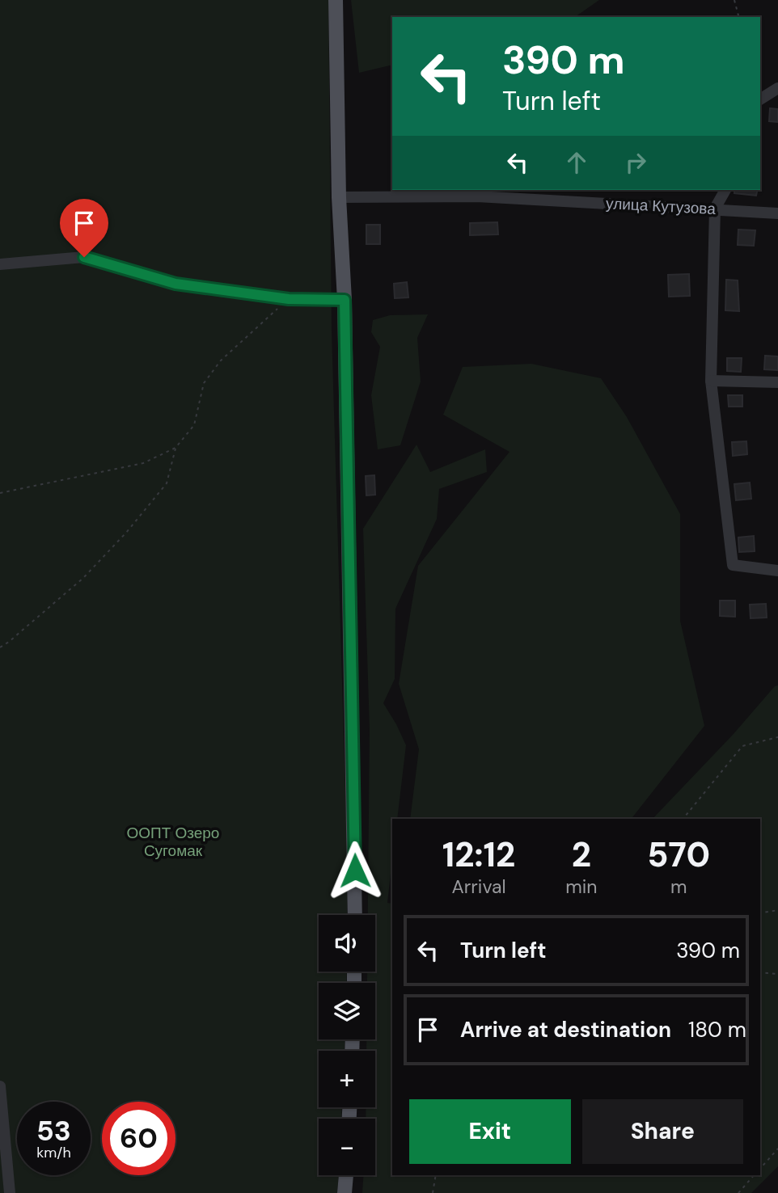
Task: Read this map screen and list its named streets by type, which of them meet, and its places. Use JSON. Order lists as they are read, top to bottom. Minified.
{"streets":{"street":["улица Кутузова"]},"parks":["ООПТ Озеро Сугомак"],"page":{"turn":["390 m","Turn left"],"eta":["12:12","Arrival","2","min","570","m"],"map_buttons":["+","−"],"list":[{"name":"Turn left","value":"390 m"},{"name":"Arrive at destination","value":"180 m"}],"buttons":["Exit","Share"],"speed":"53 km/h","limit":"60"}}
